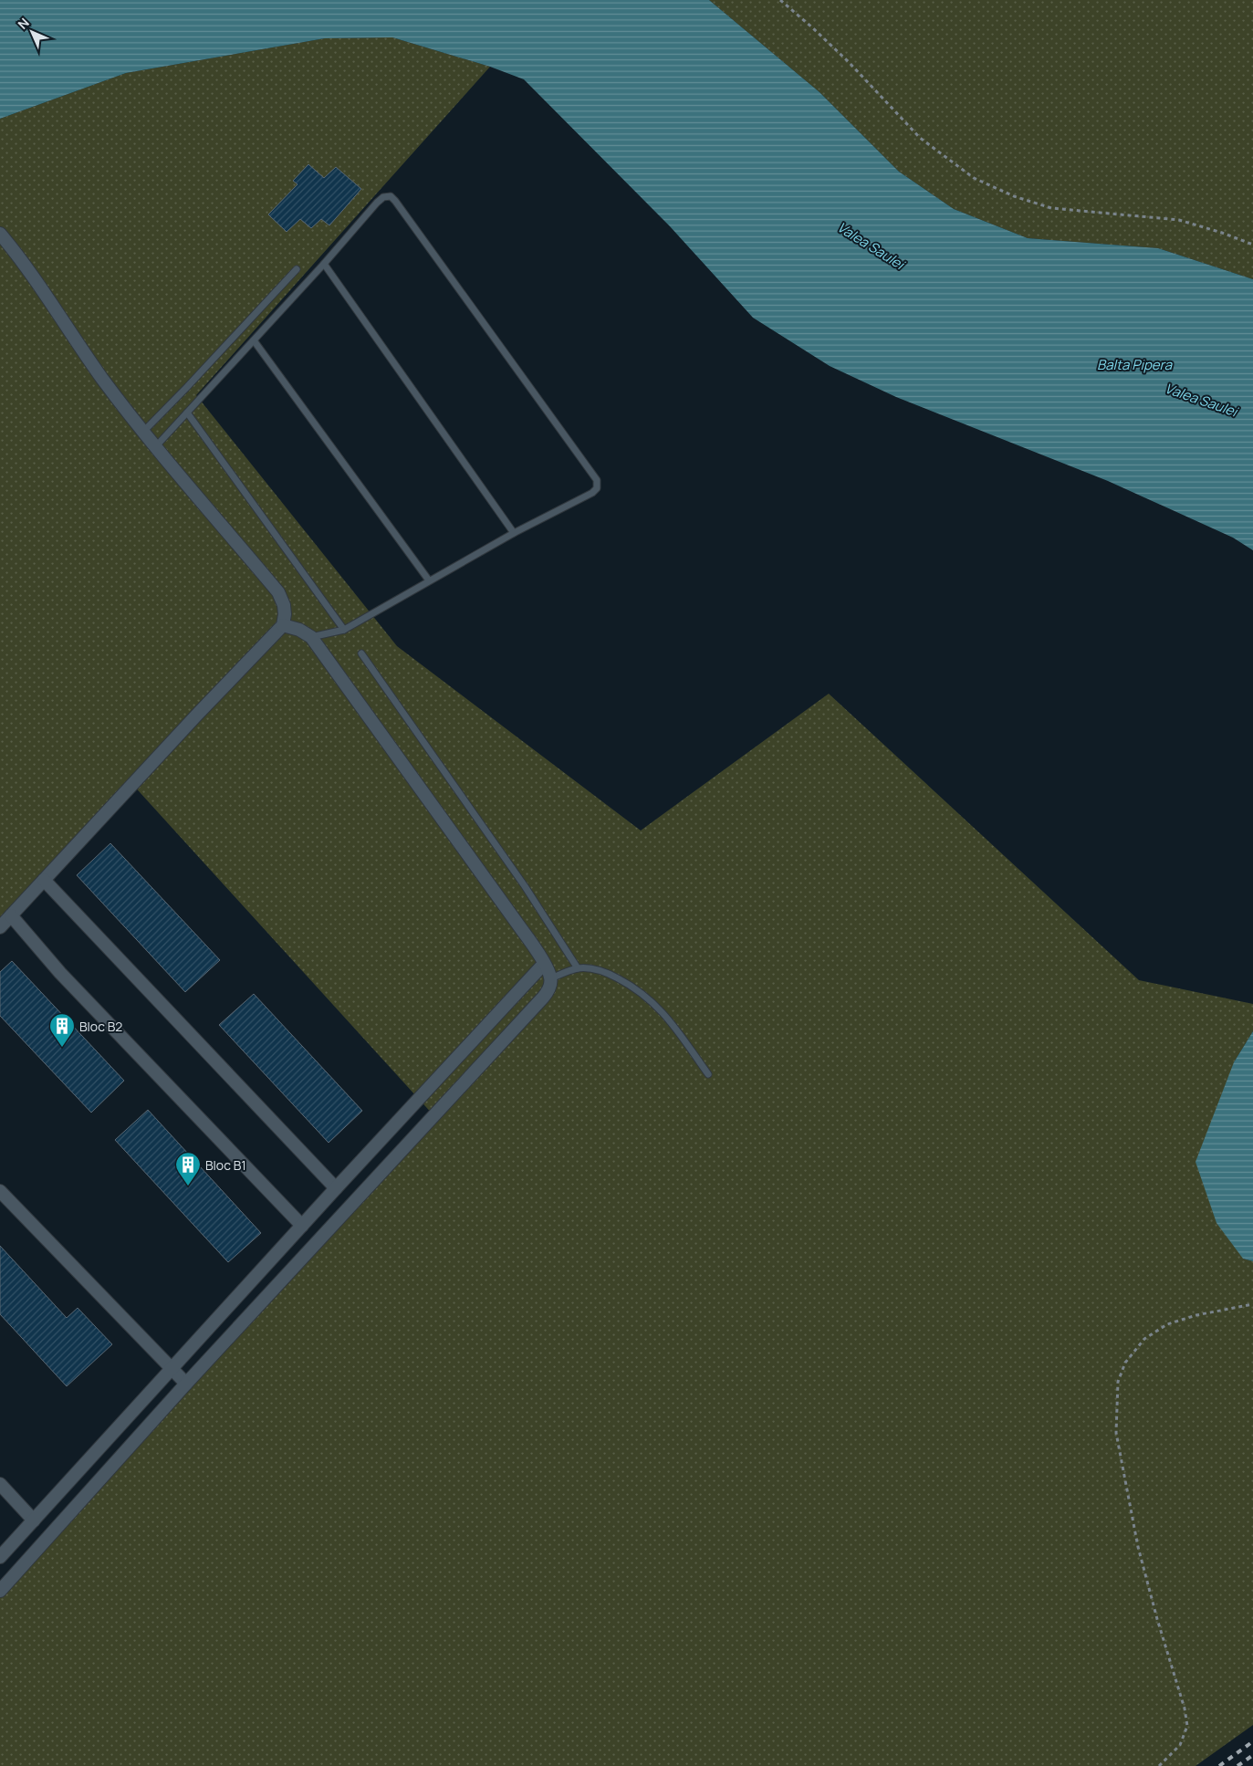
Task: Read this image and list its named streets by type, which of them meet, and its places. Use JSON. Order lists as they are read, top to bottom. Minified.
{"water":["Valea Saulei","Balta Pipera"],"places":{"building":["Bloc B2","Bloc B1"]},"north":"top left"}
